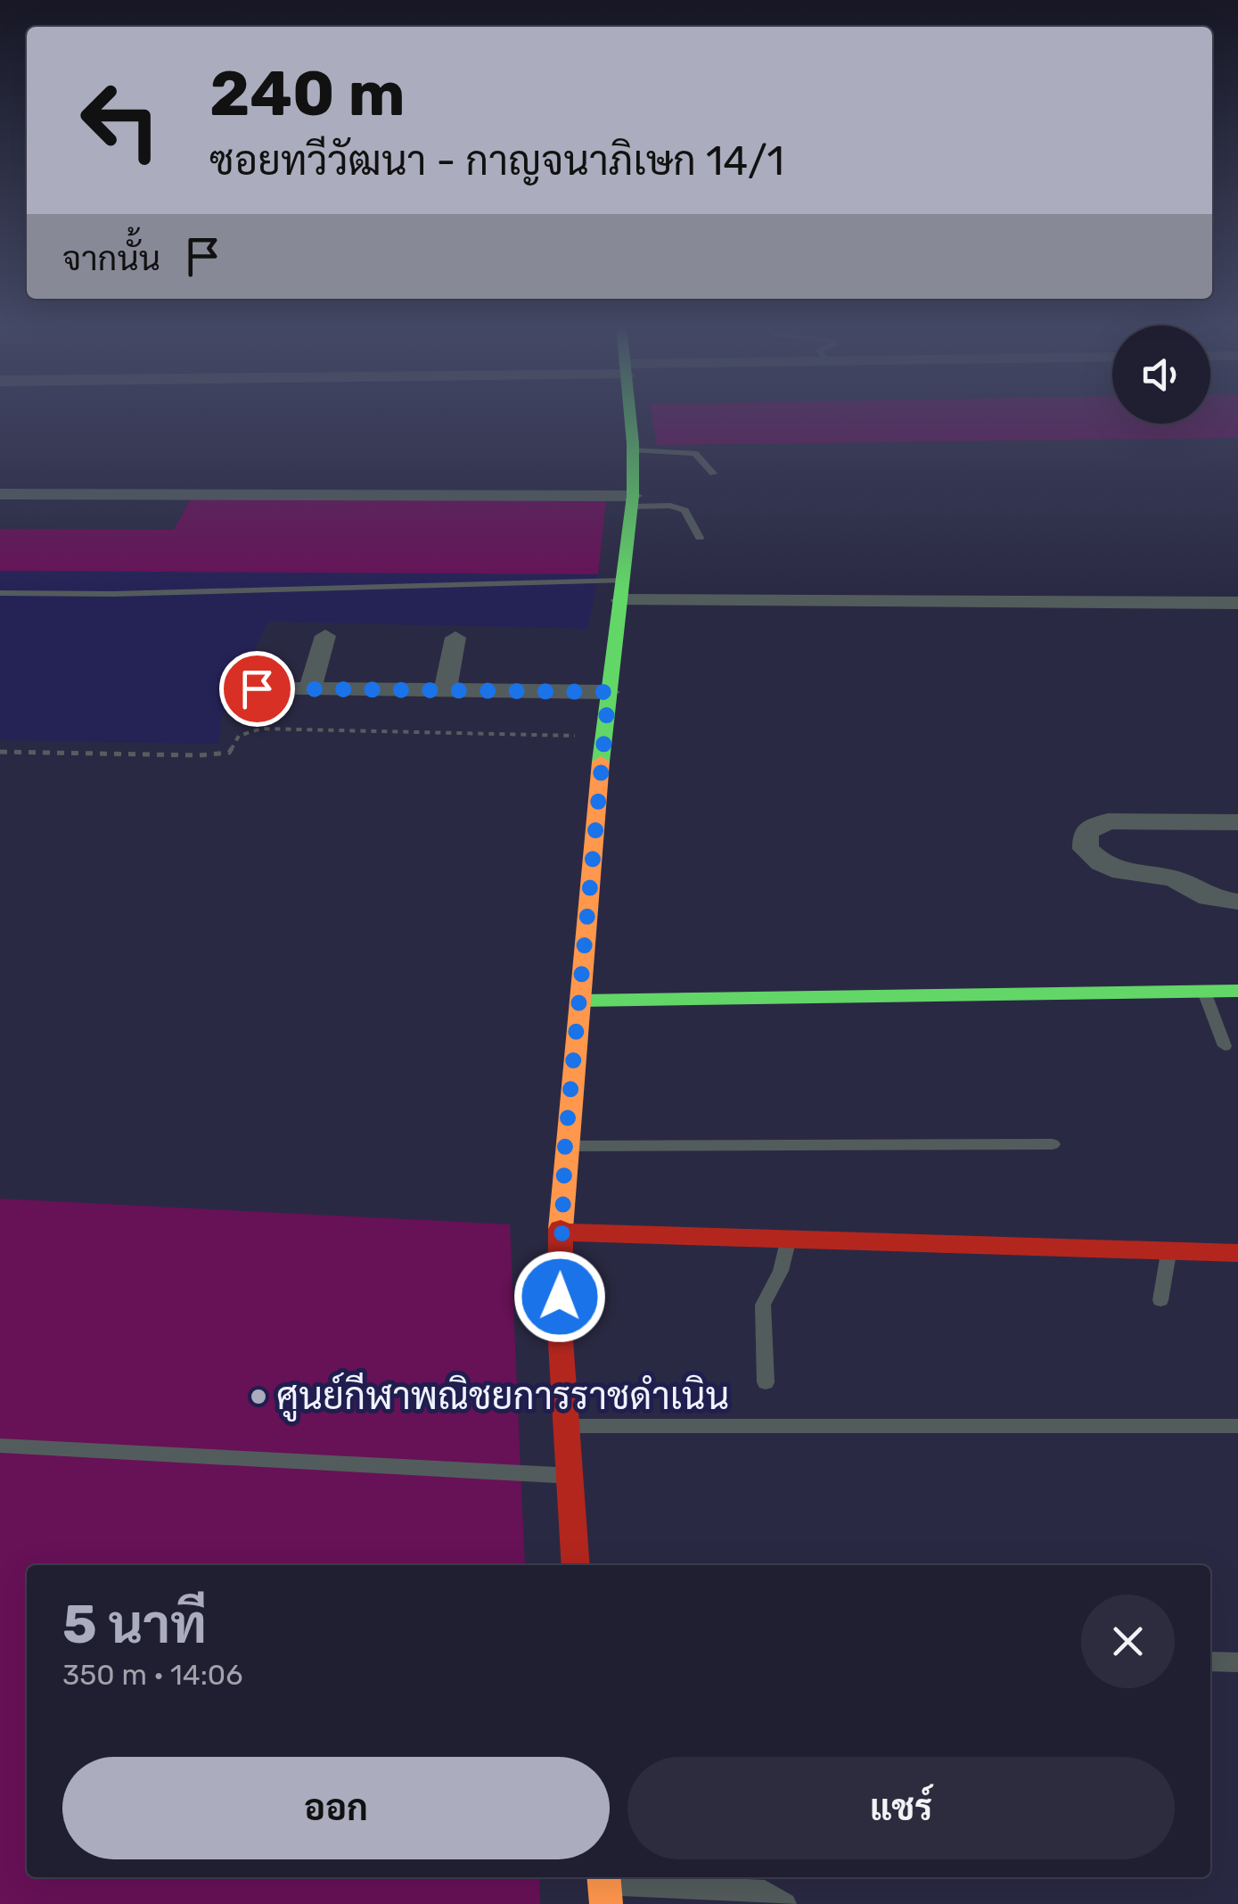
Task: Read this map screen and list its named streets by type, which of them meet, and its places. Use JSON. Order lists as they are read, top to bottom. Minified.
{"places":["ศูนย์กีฬาพณิชยการราชดำเนิน"],"page":{"turn":["240 m","ซอยทวีวัฒนา - กาญจนาภิเษก 14/1"],"then":"จากนั้น","heading":["5 นาที","350 m · 14:06"],"buttons":["ออก","แชร์"]}}
